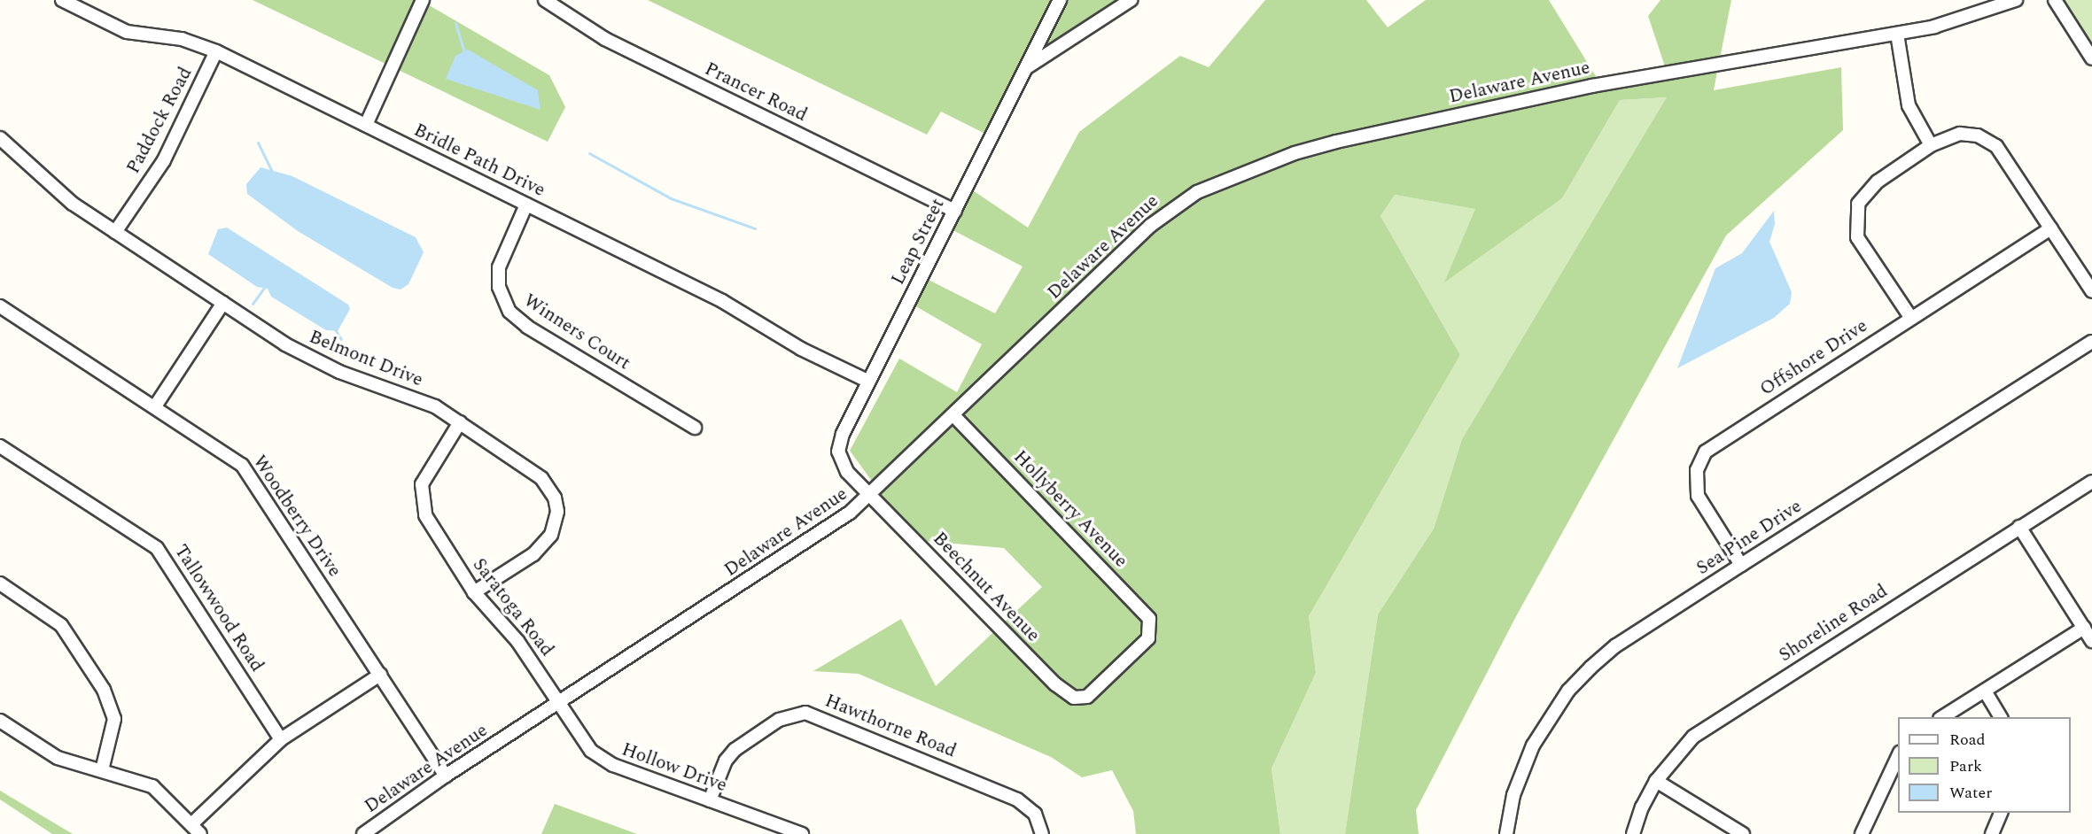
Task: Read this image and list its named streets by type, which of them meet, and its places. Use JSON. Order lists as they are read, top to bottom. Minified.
{"streets":{"street":["Delaware Avenue","Prancer Road","Paddock Road","Bridle Path Drive","Leap Street","Winners Court","Offshore Drive","Belmont Drive","Hollyberry Avenue","Woodberry Drive","Sea Pine Drive","Beechnut Avenue","Saratoga Road","Tallowwood Road","Shoreline Road","Hawthorne Road","Hollow Drive"]},"crossings":[["Delaware Avenue","Leap Street"],["Delaware Avenue","Hollyberry Avenue"],["Delaware Avenue","Woodberry Drive"],["Delaware Avenue","Beechnut Avenue"],["Delaware Avenue","Saratoga Road"],["Delaware Avenue","Hollow Drive"],["Prancer Road","Leap Street"],["Paddock Road","Bridle Path Drive"],["Paddock Road","Belmont Drive"],["Bridle Path Drive","Leap Street"],["Bridle Path Drive","Winners Court"],["Leap Street","Beechnut Avenue"],["Offshore Drive","Sea Pine Drive"],["Belmont Drive","Saratoga Road"],["Hollyberry Avenue","Beechnut Avenue"],["Saratoga Road","Hollow Drive"],["Hawthorne Road","Hollow Drive"]],"legend":["Road","Park","Water"]}
